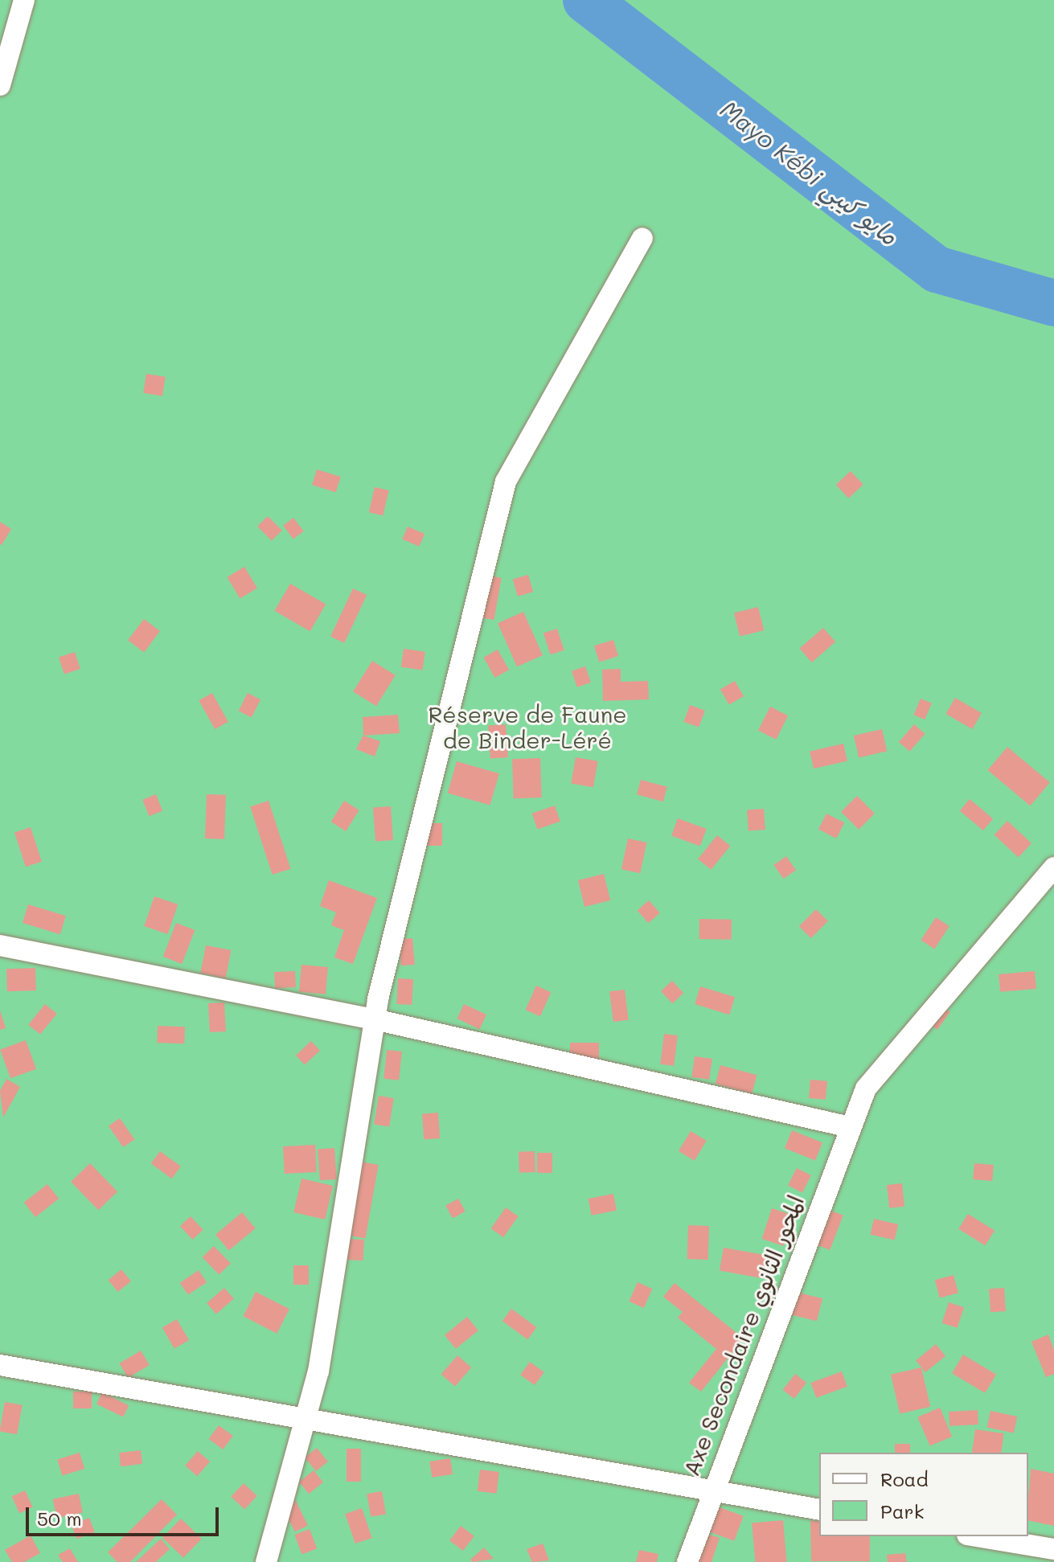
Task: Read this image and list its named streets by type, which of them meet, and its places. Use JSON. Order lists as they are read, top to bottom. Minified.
{"streets":{"street":["Axe Secondaire المحور الثانوي"]},"water":["Mayo Kébi مايو كيبي"],"parks":["Réserve de Faune de Binder-Léré"],"legend":["Road","Park"],"scale_bar":"50 m"}
